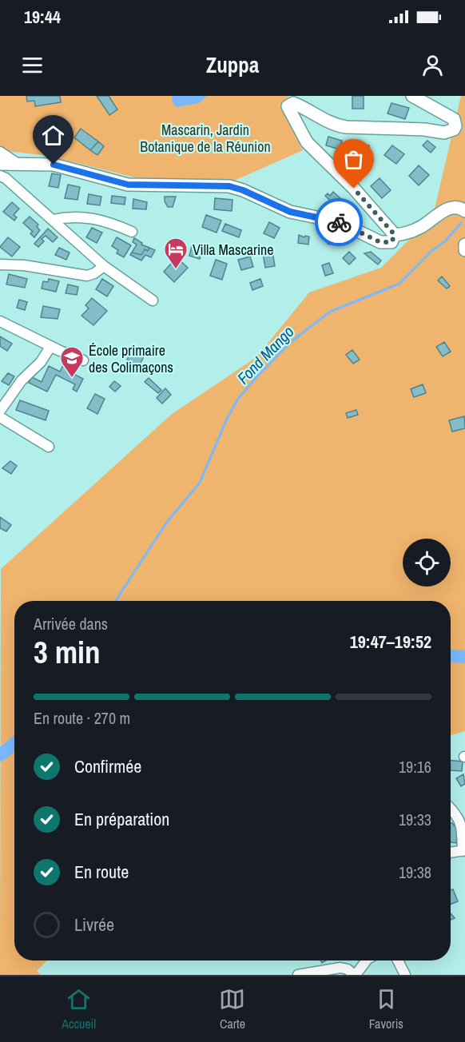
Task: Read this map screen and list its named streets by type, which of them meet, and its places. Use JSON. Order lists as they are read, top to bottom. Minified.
{"water":["Fond Mango"],"parks":["Mascarin, Jardin Botanique de la Réunion"],"places":{"hotel":["Villa Mascarine"],"school or university":["École primaire des Colimaçons"]},"page":{"status":"19:44","header":"Zuppa","heading":["3 min","Arrivée dans","19:47–19:52"],"bar":"En route · 270 m","list":[["Confirmée","19:16"],["En préparation","19:33"],["En route","19:38"],"Livrée"],"tabs":["Accueil","Carte","Favoris"]}}
